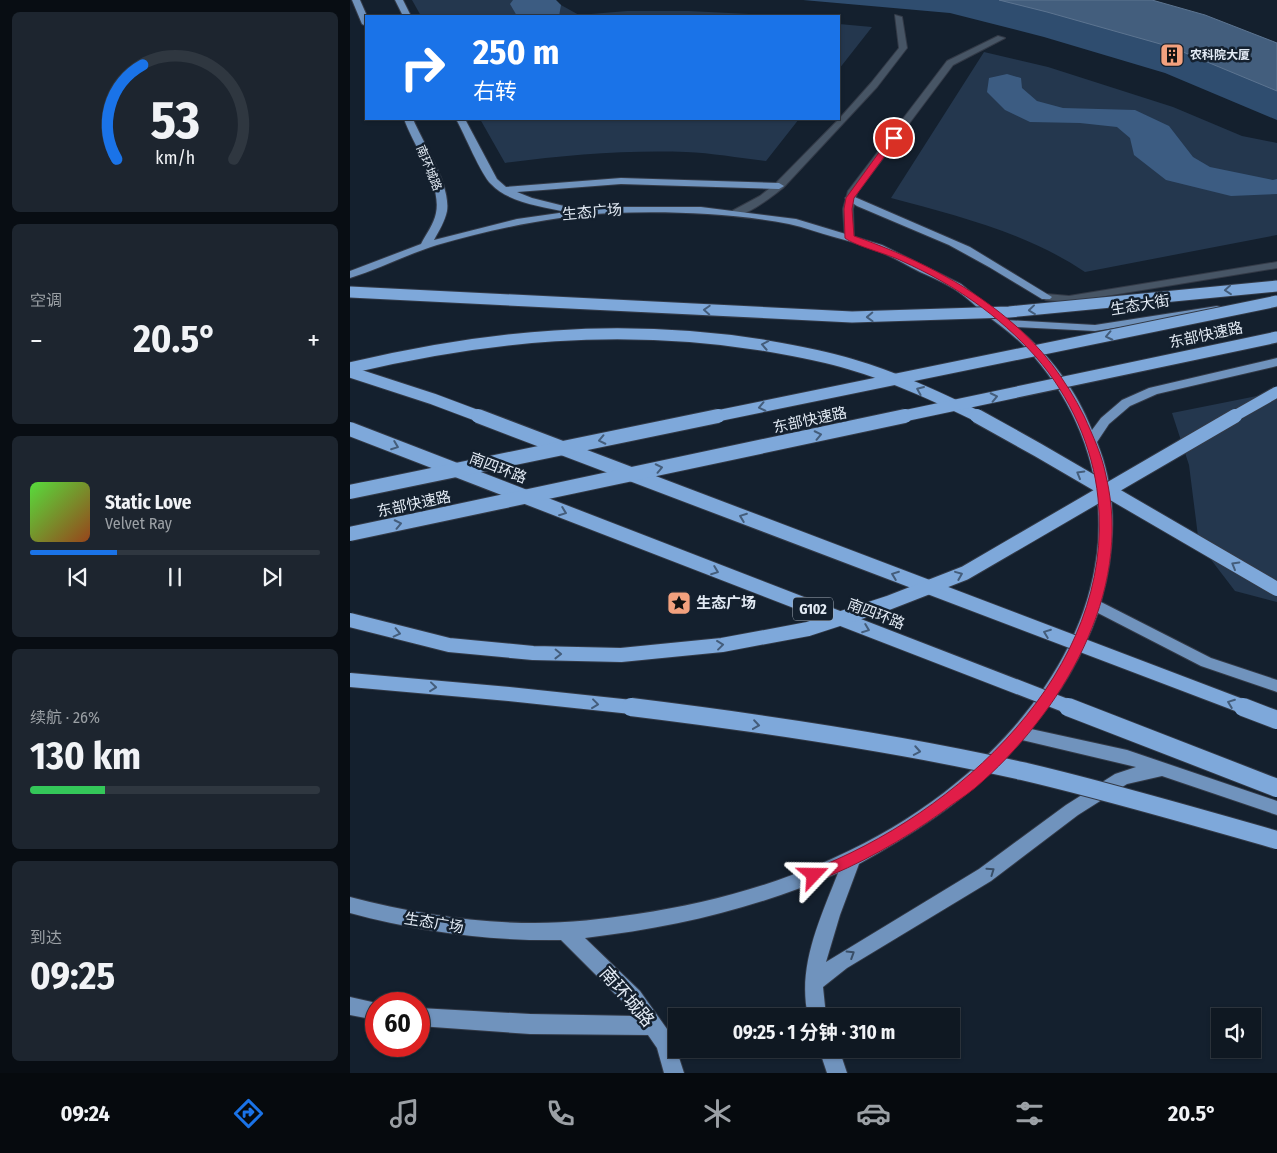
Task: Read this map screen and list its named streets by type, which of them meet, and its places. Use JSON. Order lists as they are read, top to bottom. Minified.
{"streets":{"highway":["东部快速路","南四环路","G102"],"main road":["南环城路","生态广场","生态大街"]},"crossings":[["南环城路","生态广场"],["生态广场","生态大街"],["生态大街","东部快速路"]],"places":{"building":["农科院大厦"],"place":["生态广场"]},"page":{"turn":["250 m","右转"],"tile":["空调",["续航 · 26%","130 km"],["到达","09:25"]],"heat":["−","20.5°","+"],"song":["Static Love","Velvet Ray"],"limit":"60","trip":"09:25 · 1 分钟 · 310 m","tabs":["09:24","20.5°"],"gauge":["53","km/h"]}}
